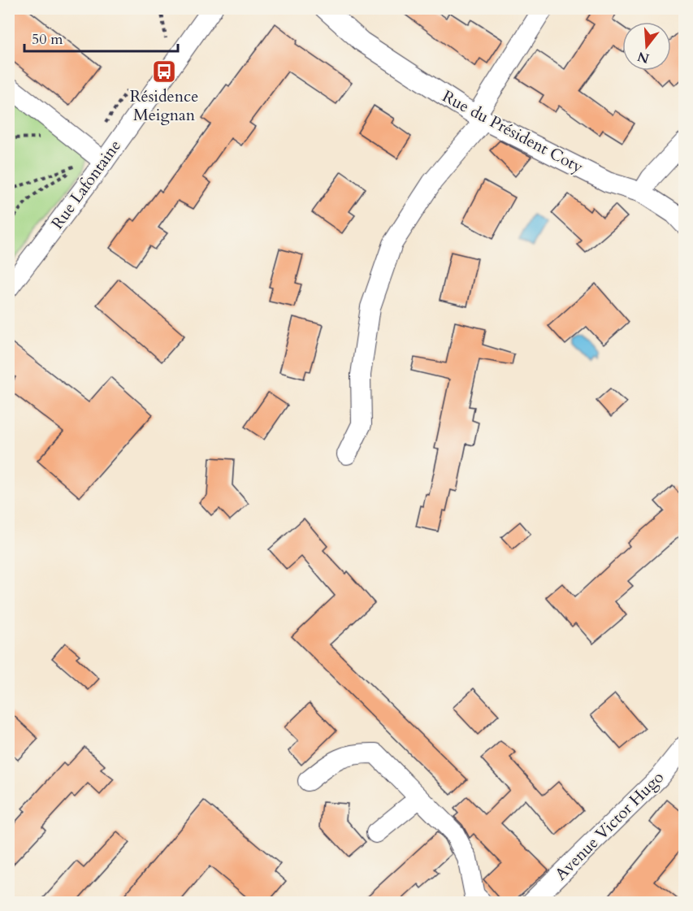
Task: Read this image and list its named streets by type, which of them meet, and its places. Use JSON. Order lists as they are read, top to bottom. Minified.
{"streets":{"street":["Rue du Président Coty","Rue Lafontaine","Avenue Victor Hugo"]},"places":{"bus stop":["Résidence Meignan"]},"scale_bar":"50 m","north":"bottom"}
